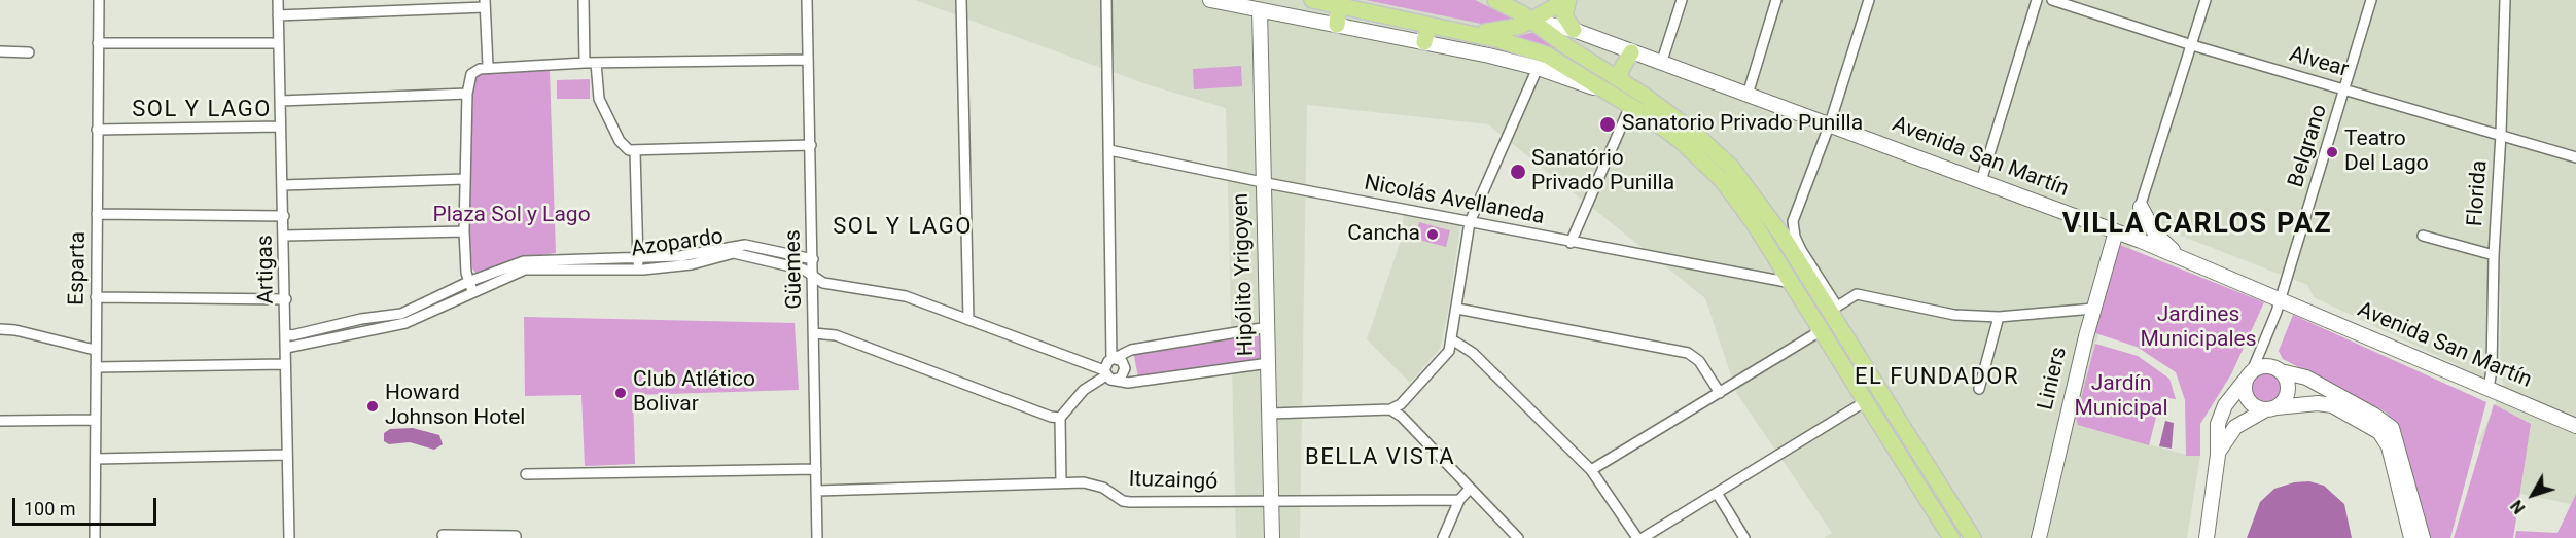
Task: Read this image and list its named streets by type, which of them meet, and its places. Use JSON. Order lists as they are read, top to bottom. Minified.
{"streets":{"main road":["Avenida San Martín","Hipólito Yrigoyen","Liniers"],"street":["Alvear","Belgrano","Florida","Nicolás Avellaneda","Azopardo","Esparta","Artigas","Güemes","Ituzaingó"]},"crossings":[["Alvear","Belgrano"],["Alvear","Florida"],["Belgrano","Avenida San Martín"],["Avenida San Martín","Florida"],["Avenida San Martín","Liniers"],["Nicolás Avellaneda","Hipólito Yrigoyen"],["Azopardo","Artigas"],["Azopardo","Güemes"],["Azopardo","Hipólito Yrigoyen"],["Güemes","Ituzaingó"],["Hipólito Yrigoyen","Ituzaingó"]],"districts":["SOL Y LAGO","VILLA CARLOS PAZ","SOL Y LAGO","EL FUNDADOR","BELLA VISTA"],"parks":["Plaza Sol y Lago","Jardines Municipales","Jardín Municipal"],"places":["Sanatorio Privado Punilla","Teatro Del Lago","Sanatório Privado Punilla","Cancha","Club Atlético Bolivar","Howard Johnson Hotel"],"scale_bar":"100 m","north":"bottom left"}
